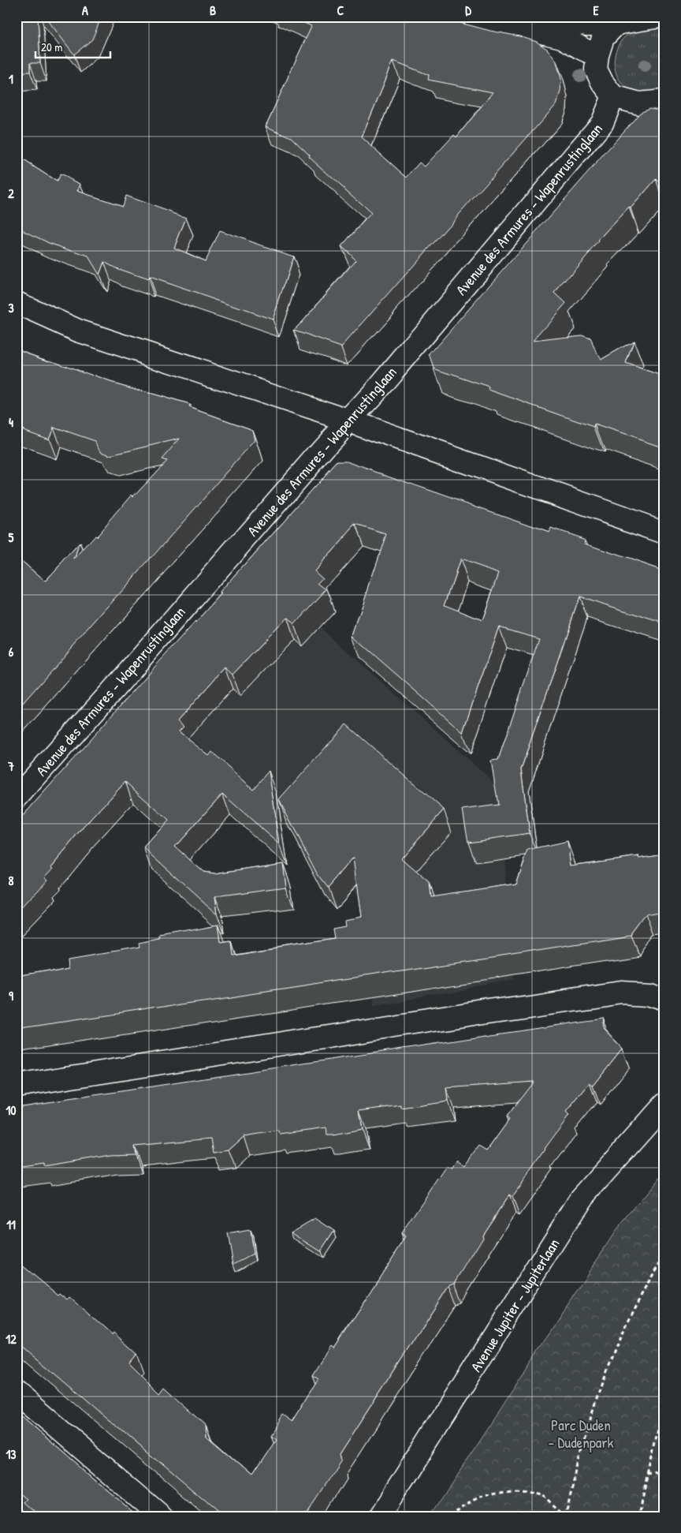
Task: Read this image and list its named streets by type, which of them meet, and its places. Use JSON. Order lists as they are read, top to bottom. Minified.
{"streets":{"street":["Avenue des Armures - Wapenrustinglaan","Avenue Jupiter - Jupiterlaan"]},"parks":["Parc Duden - Dudenpark"],"scale_bar":"20 m","grid":{"columns":["A","B","C","D","E"],"rows":["1","2","3","4","5","6","7","8","9","10","11","12","13"]}}
